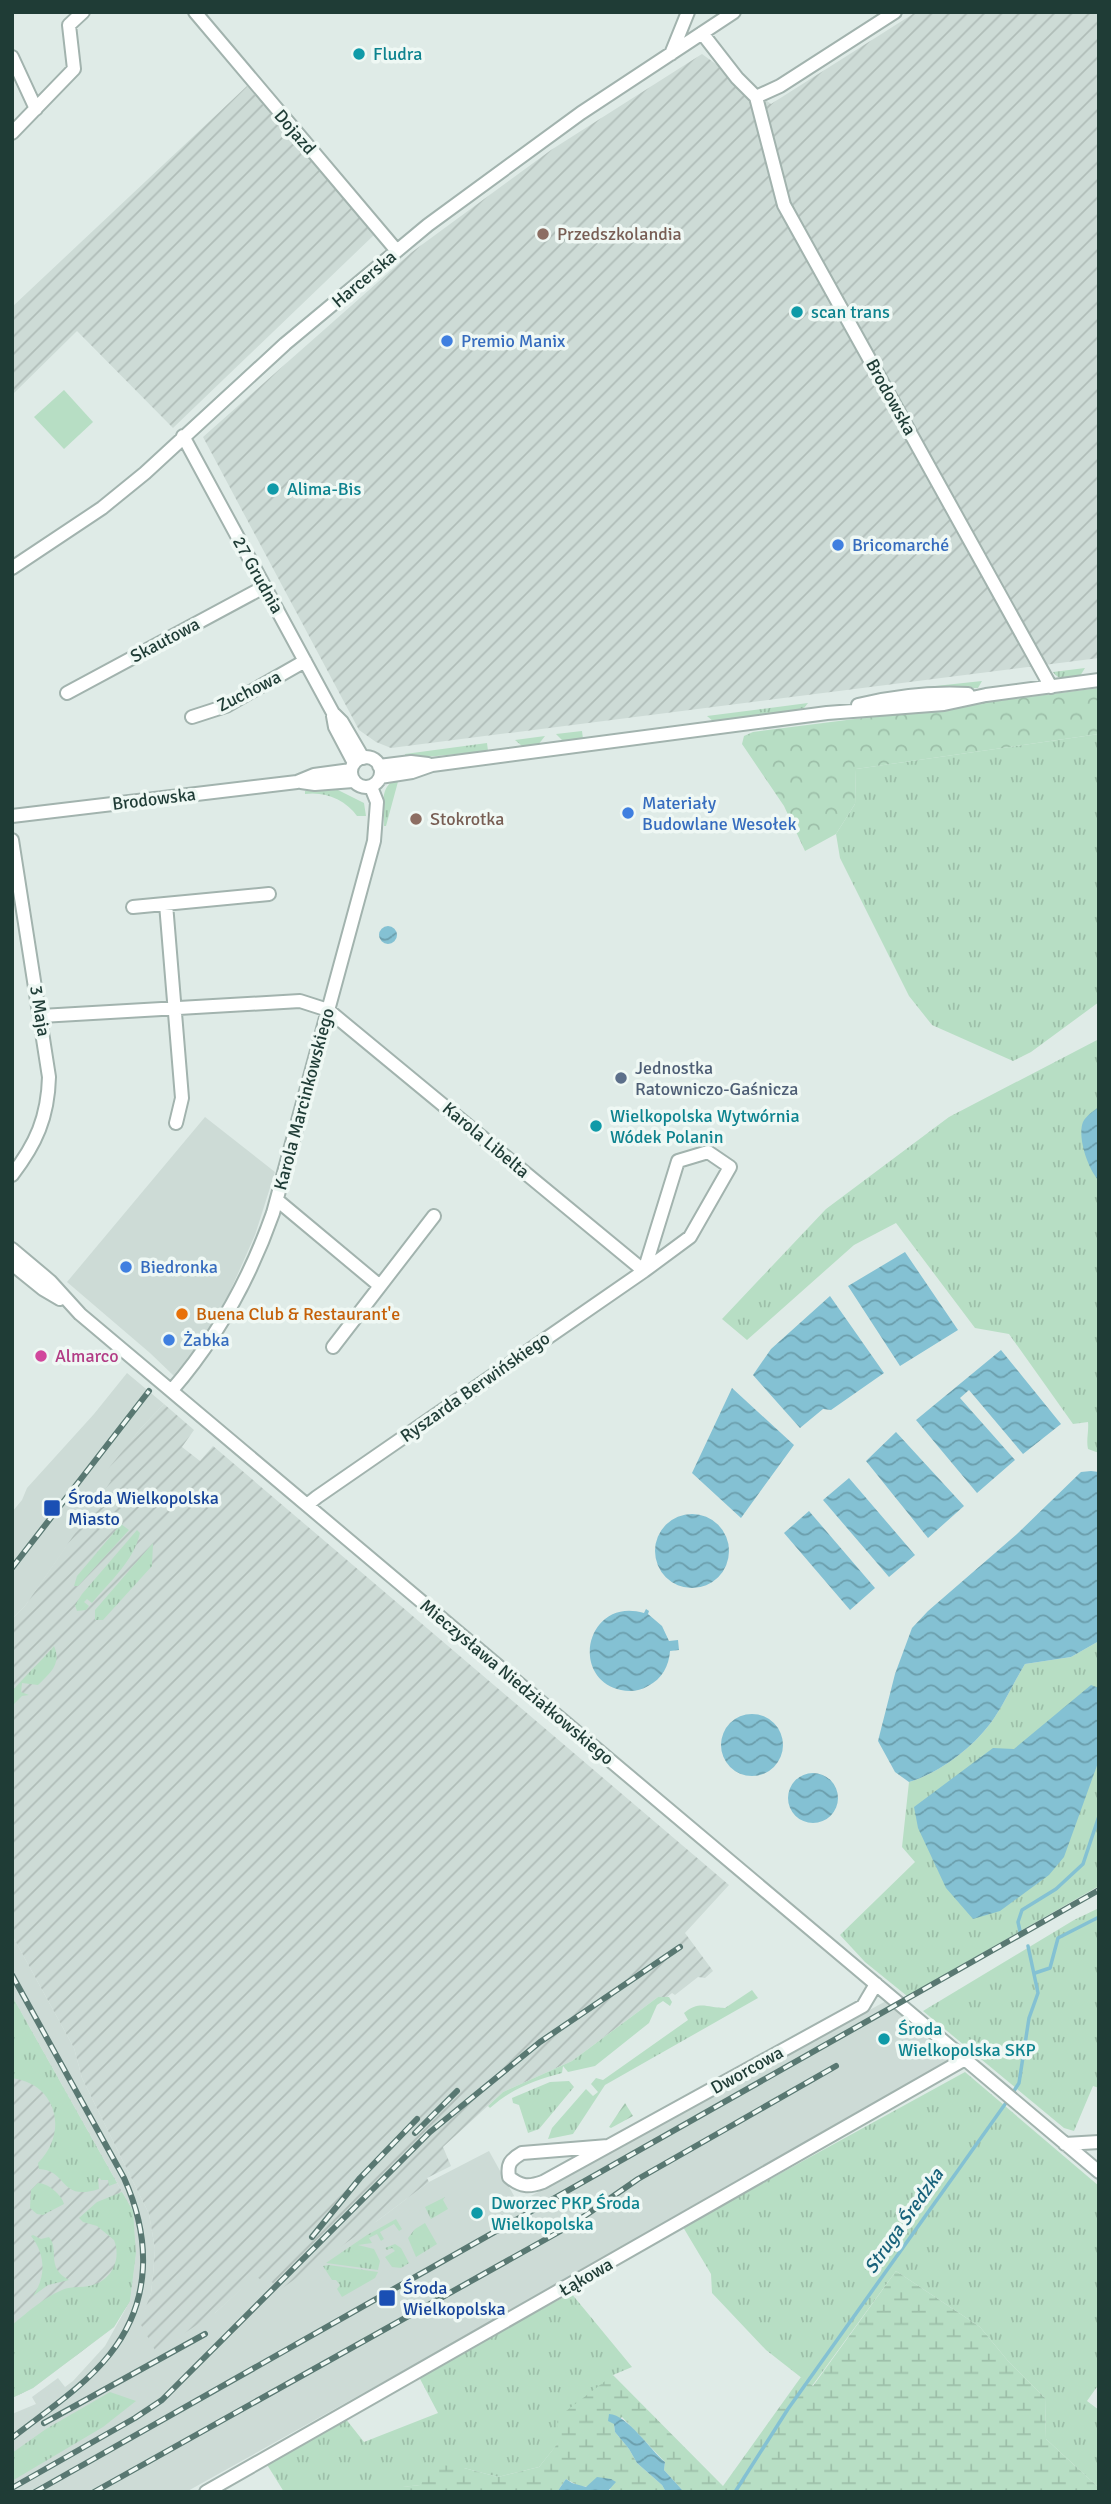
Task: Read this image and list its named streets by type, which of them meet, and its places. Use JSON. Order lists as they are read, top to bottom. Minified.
{"streets":{"street":["Dojazd","Harcerska","Brodowska","27 Grudnia","Skautowa","Zuchowa","3 Maja","Karola Marcinkowskiego","Karola Libelta","Ryszarda Berwińskiego","Mieczysława Niedziałkowskiego","Dworcowa","Łąkowa"]},"crossings":[["Dojazd","Harcerska"],["Harcerska","27 Grudnia"],["Brodowska","27 Grudnia"],["27 Grudnia","Skautowa"],["27 Grudnia","Zuchowa"],["Karola Marcinkowskiego","Karola Libelta"],["Karola Marcinkowskiego","Mieczysława Niedziałkowskiego"],["Karola Libelta","Ryszarda Berwińskiego"],["Ryszarda Berwińskiego","Mieczysława Niedziałkowskiego"],["Mieczysława Niedziałkowskiego","Dworcowa"],["Mieczysława Niedziałkowskiego","Łąkowa"]],"water":["Struga Średzka"],"places":{"other":["Fludra","Przedszkolandia","scan trans","Premio Manix","Alima-Bis","Bricomarché","Materiały Budowlane Wesołek","Stokrotka","Jednostka Ratowniczo-Gaśnicza","Wielkopolska Wytwórnia Wódek Polanin","Biedronka","Buena Club & Restaurant'e","Żabka","Almarco","Środa Wielkopolska SKP","Dworzec PKP Środa Wielkopolska"],"transit":["Środa Wielkopolska Miasto","Środa Wielkopolska"]}}
